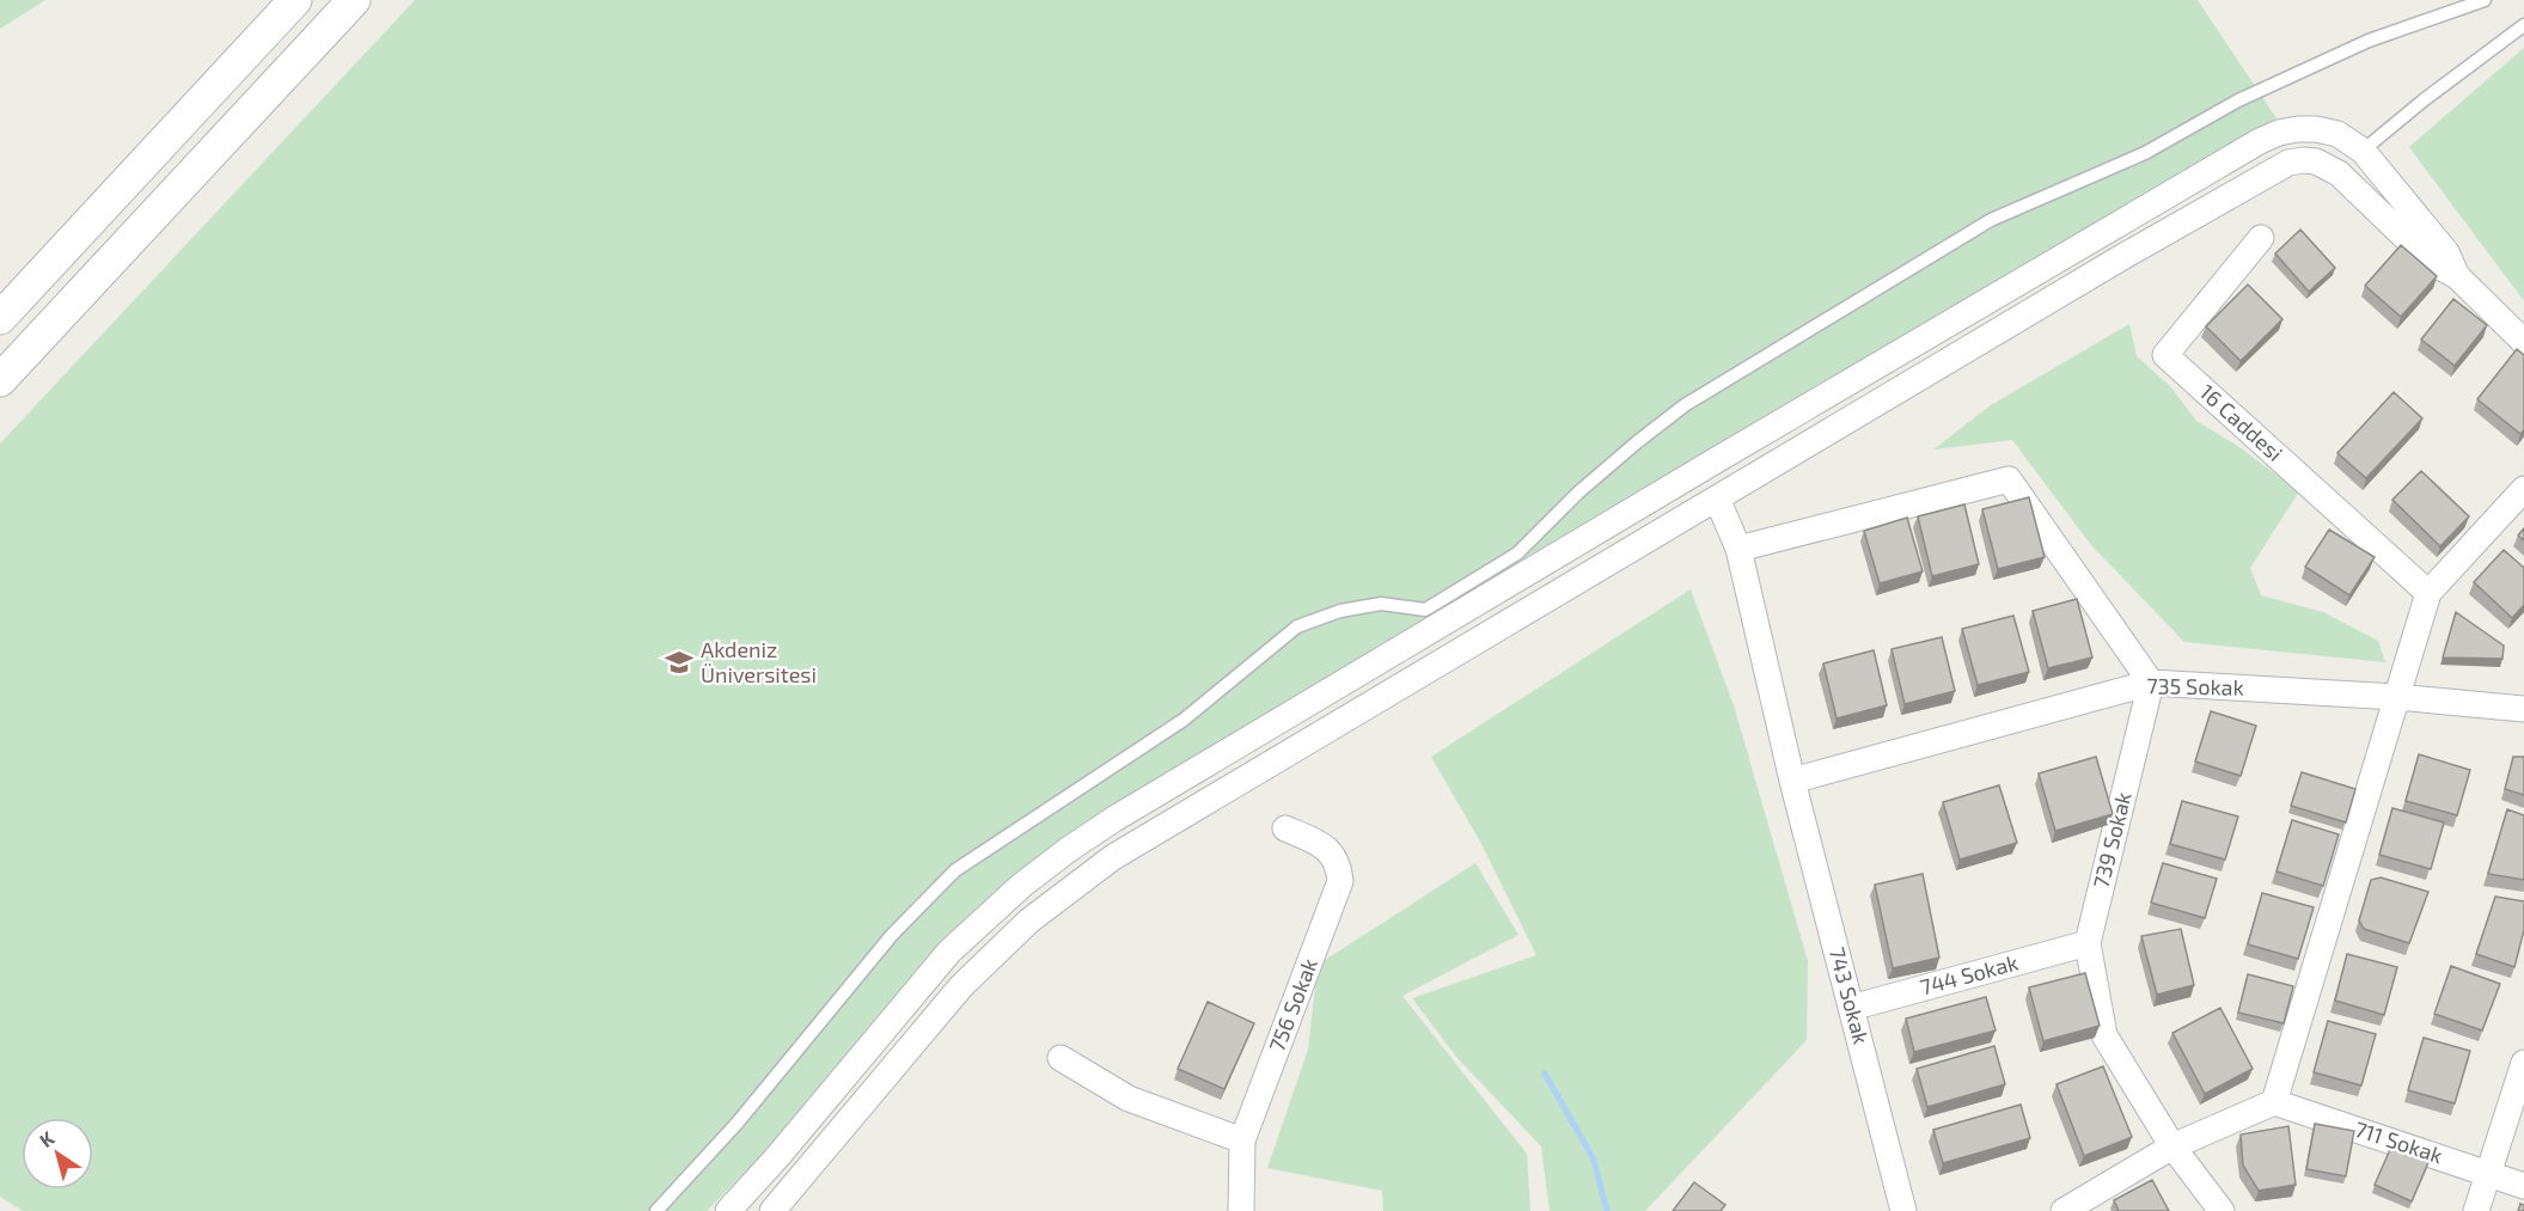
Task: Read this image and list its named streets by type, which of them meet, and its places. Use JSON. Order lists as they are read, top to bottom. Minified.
{"streets":{"street":["16 Caddesi","735 Sokak","739 Sokak","744 Sokak","743 Sokak","756 Sokak","711 Sokak"]},"crossings":[["735 Sokak","739 Sokak"],["735 Sokak","743 Sokak"],["739 Sokak","744 Sokak"],["744 Sokak","743 Sokak"]],"places":{"school or university":["Akdeniz Üniversitesi"]},"north":"top left"}
